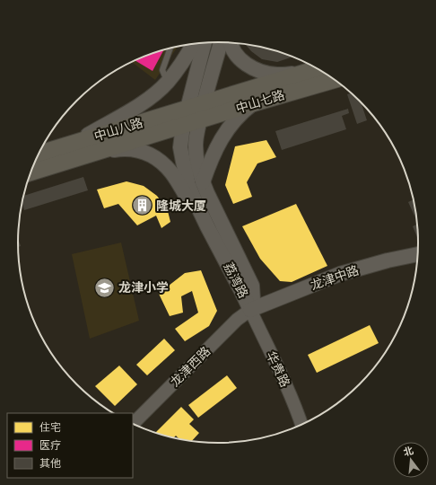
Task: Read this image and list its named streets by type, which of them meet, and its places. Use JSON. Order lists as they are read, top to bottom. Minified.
{"streets":{"main road":["中山七路","中山八路","龙津中路","荔湾路"],"street":["龙津西路","华贵路"]},"crossings":[["中山七路","中山八路"],["中山七路","荔湾路"],["中山八路","荔湾路"],["龙津中路","荔湾路"],["龙津中路","龙津西路"],["龙津中路","华贵路"],["荔湾路","龙津西路"],["荔湾路","华贵路"],["龙津西路","华贵路"]],"places":{"building":["隆城大厦"],"school or university":["龙津小学"]},"legend":["住宅","医疗","其他"],"north":"top"}
